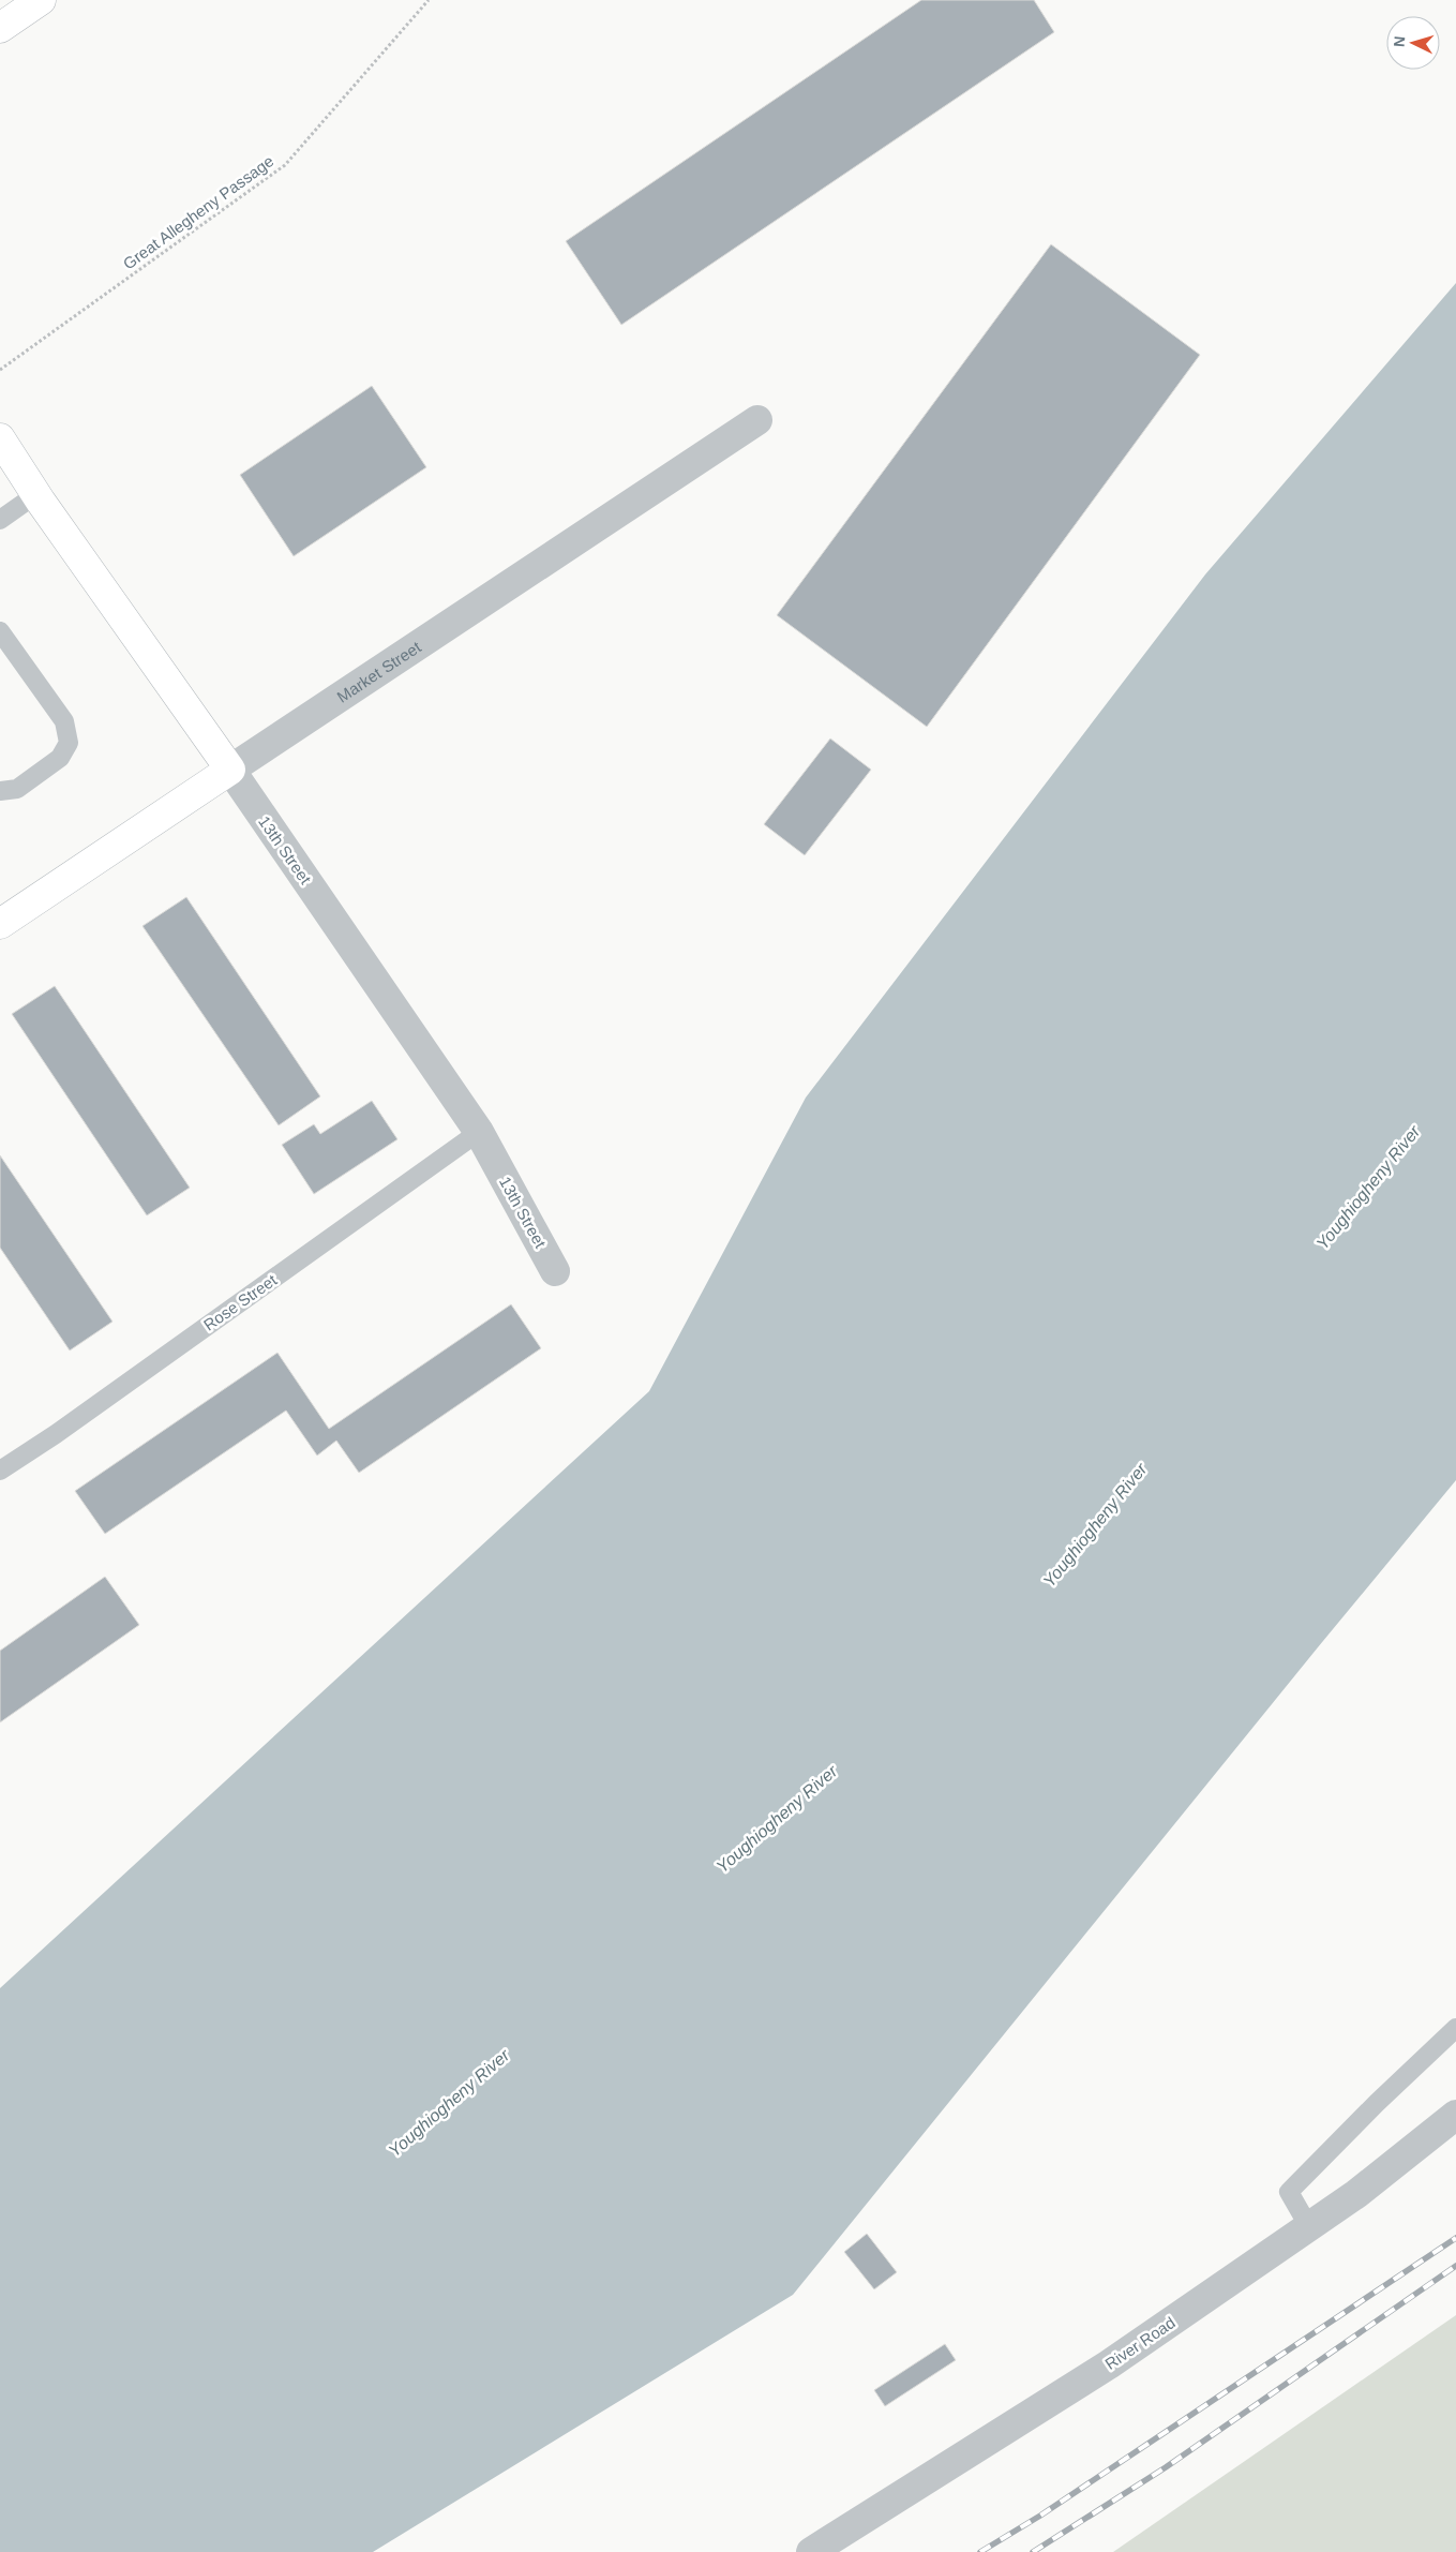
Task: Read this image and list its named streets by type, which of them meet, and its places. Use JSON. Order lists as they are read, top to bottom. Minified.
{"streets":{"main road":["Market Street","13th Street"],"street":["River Road"],"lane":["Rose Street"],"path":["Great Allegheny Passage"]},"crossings":[["Market Street","13th Street"],["13th Street","Rose Street"]],"water":["Youghiogheny River"],"north":"left"}
